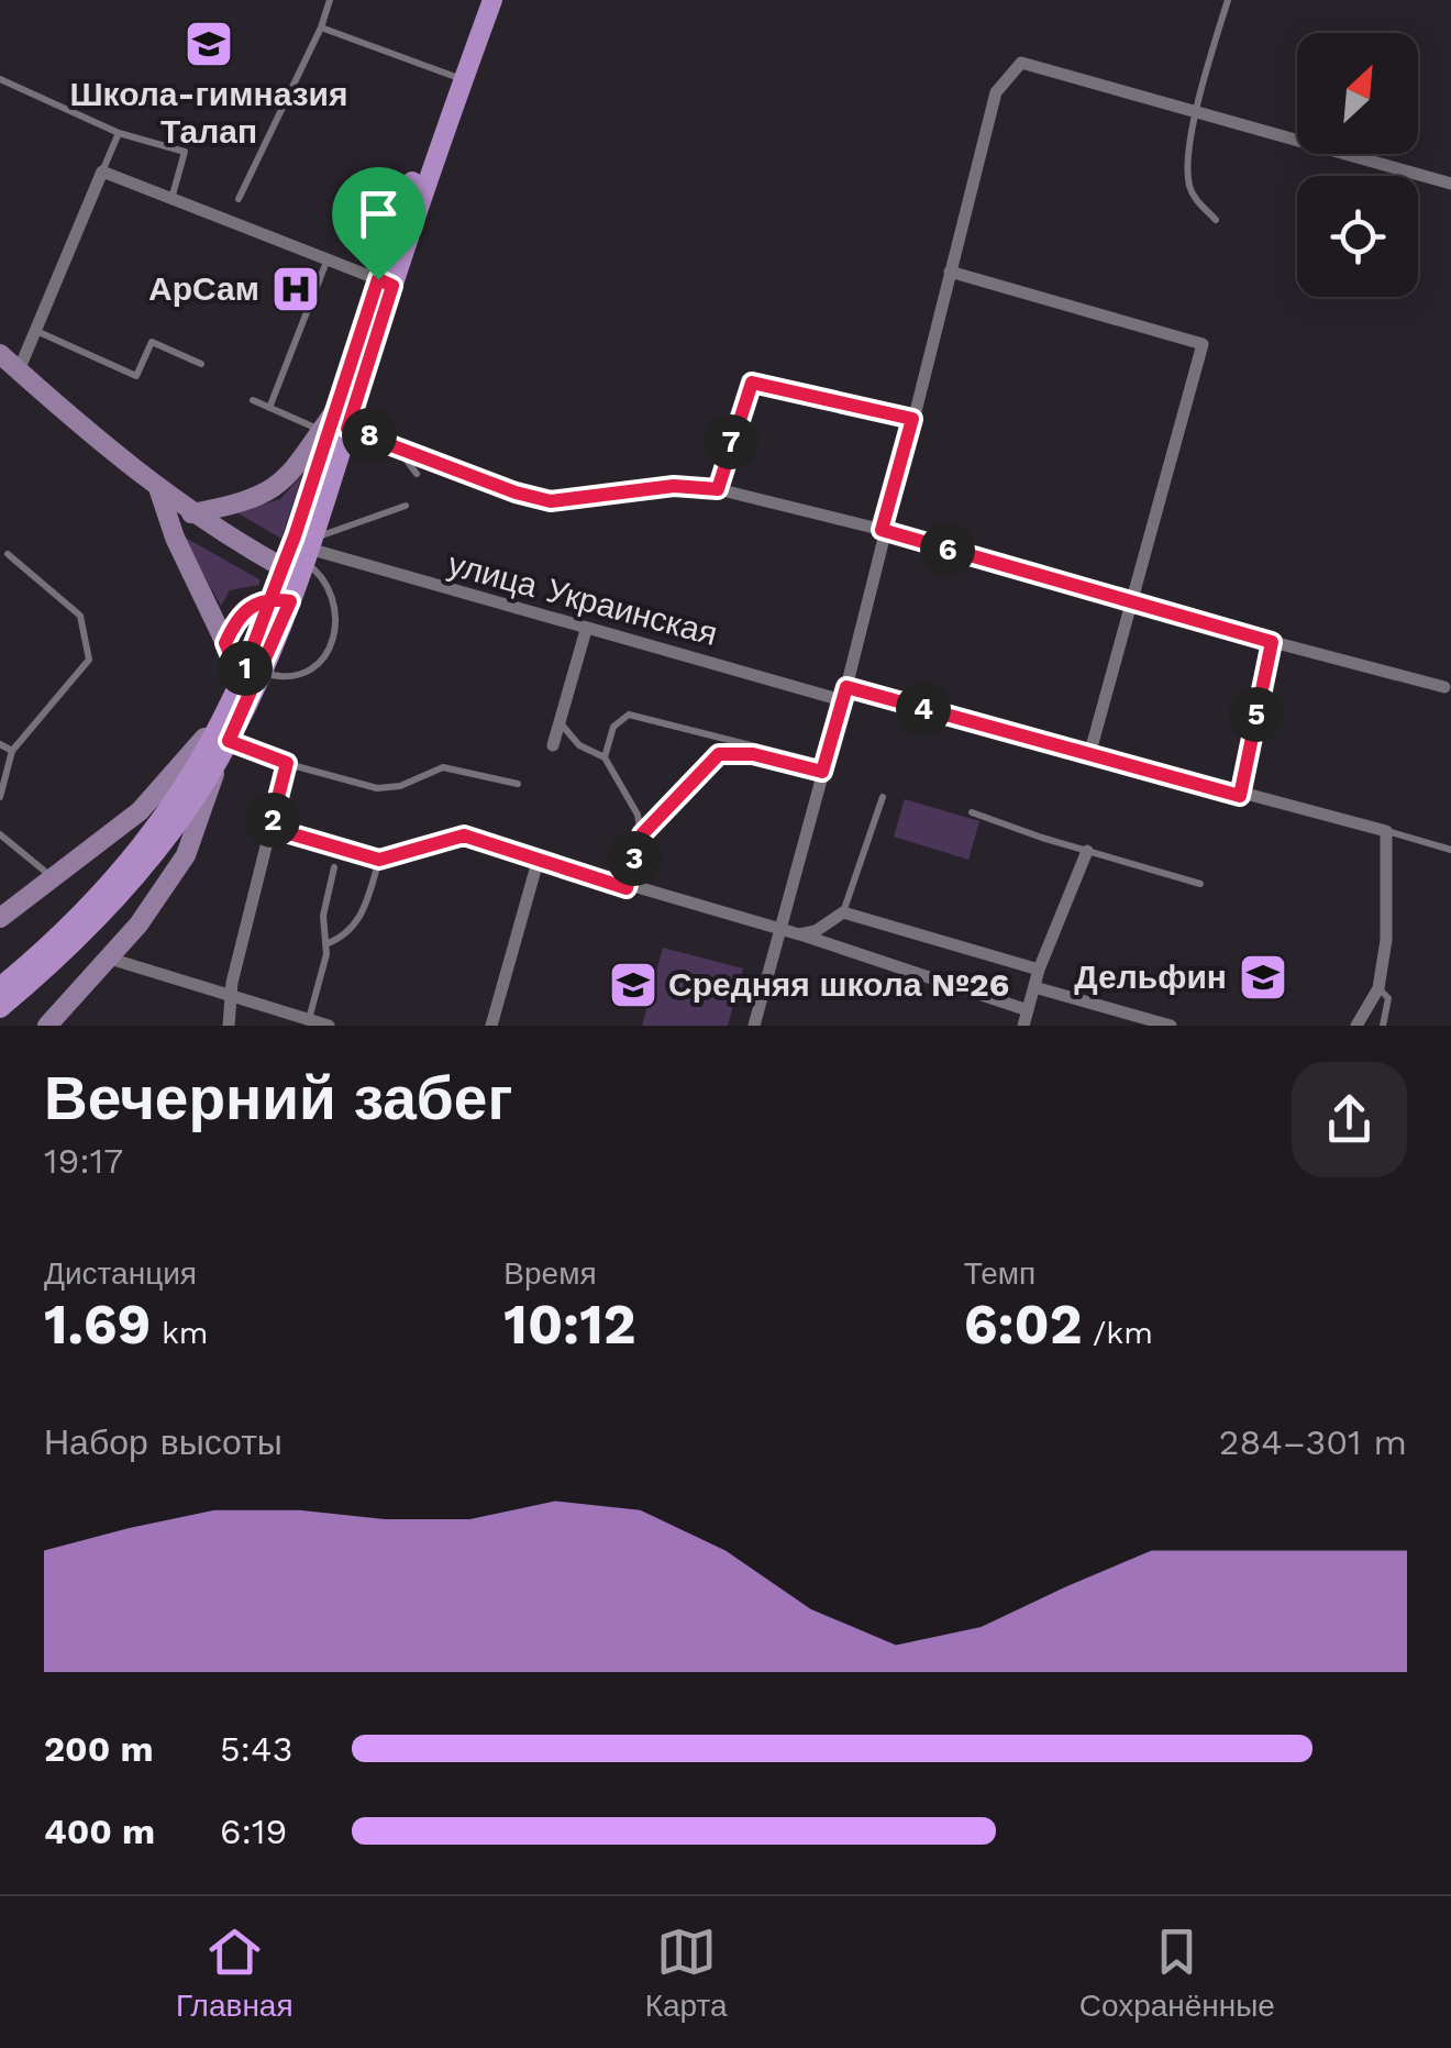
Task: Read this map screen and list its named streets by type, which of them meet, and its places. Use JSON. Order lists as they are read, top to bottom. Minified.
{"streets":{"street":["улица Украинская"]},"places":{"school or university":["Школа-гимназия Талап","Дельфин","Средняя школа №26"],"hospital":["АрСам"]},"north":"top right","page":{"pins":["8","7","6","1","4","5","2","3"],"heading":["Вечерний забег","19:17"],"stats":[["Дистанция","1.69 km"],["Время","10:12"],["Темп","6:02 /km"]],"chart":["Набор высоты","284–301 m"],"list":[{"name":"200 m","note":"5:43"},{"name":"400 m","note":"6:19"}],"tabs":["Главная","Карта","Сохранённые"]}}
